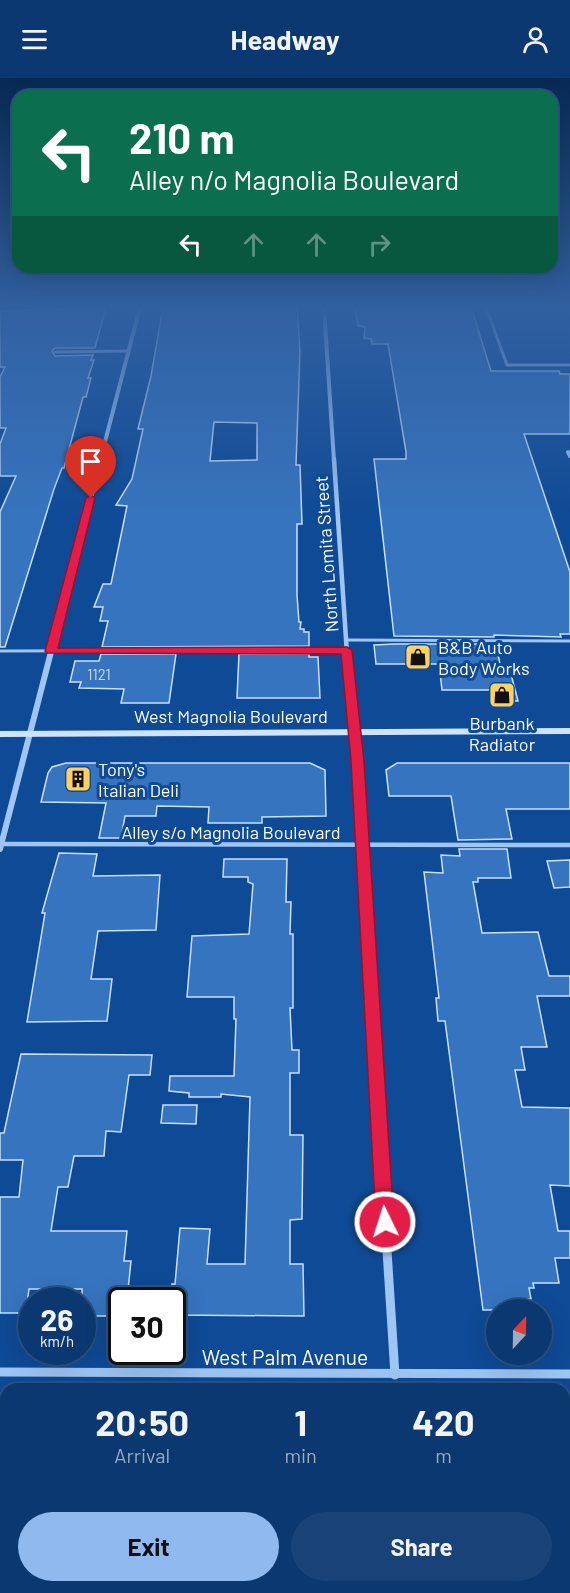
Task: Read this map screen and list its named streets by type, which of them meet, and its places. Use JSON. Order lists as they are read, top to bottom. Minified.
{"streets":{"main road":["West Magnolia Boulevard"],"street":["North Lomita Street","West Palm Avenue"],"lane":["Alley s/o Magnolia Boulevard"]},"crossings":[["North Lomita Street","West Magnolia Boulevard"],["North Lomita Street","Alley s/o Magnolia Boulevard"],["North Lomita Street","West Palm Avenue"]],"places":{"shop":["B&B Auto Body Works","Burbank Radiator"],"building":["Tony's Italian Deli"]},"house_numbers":["1121"],"north":"top","page":{"header":"Headway","turn":["210 m","Alley n/o Magnolia Boulevard"],"speed":"26 km/h","limit":"30","eta":["20:50","Arrival","1","min","420","m"],"buttons":["Exit","Share"]}}
